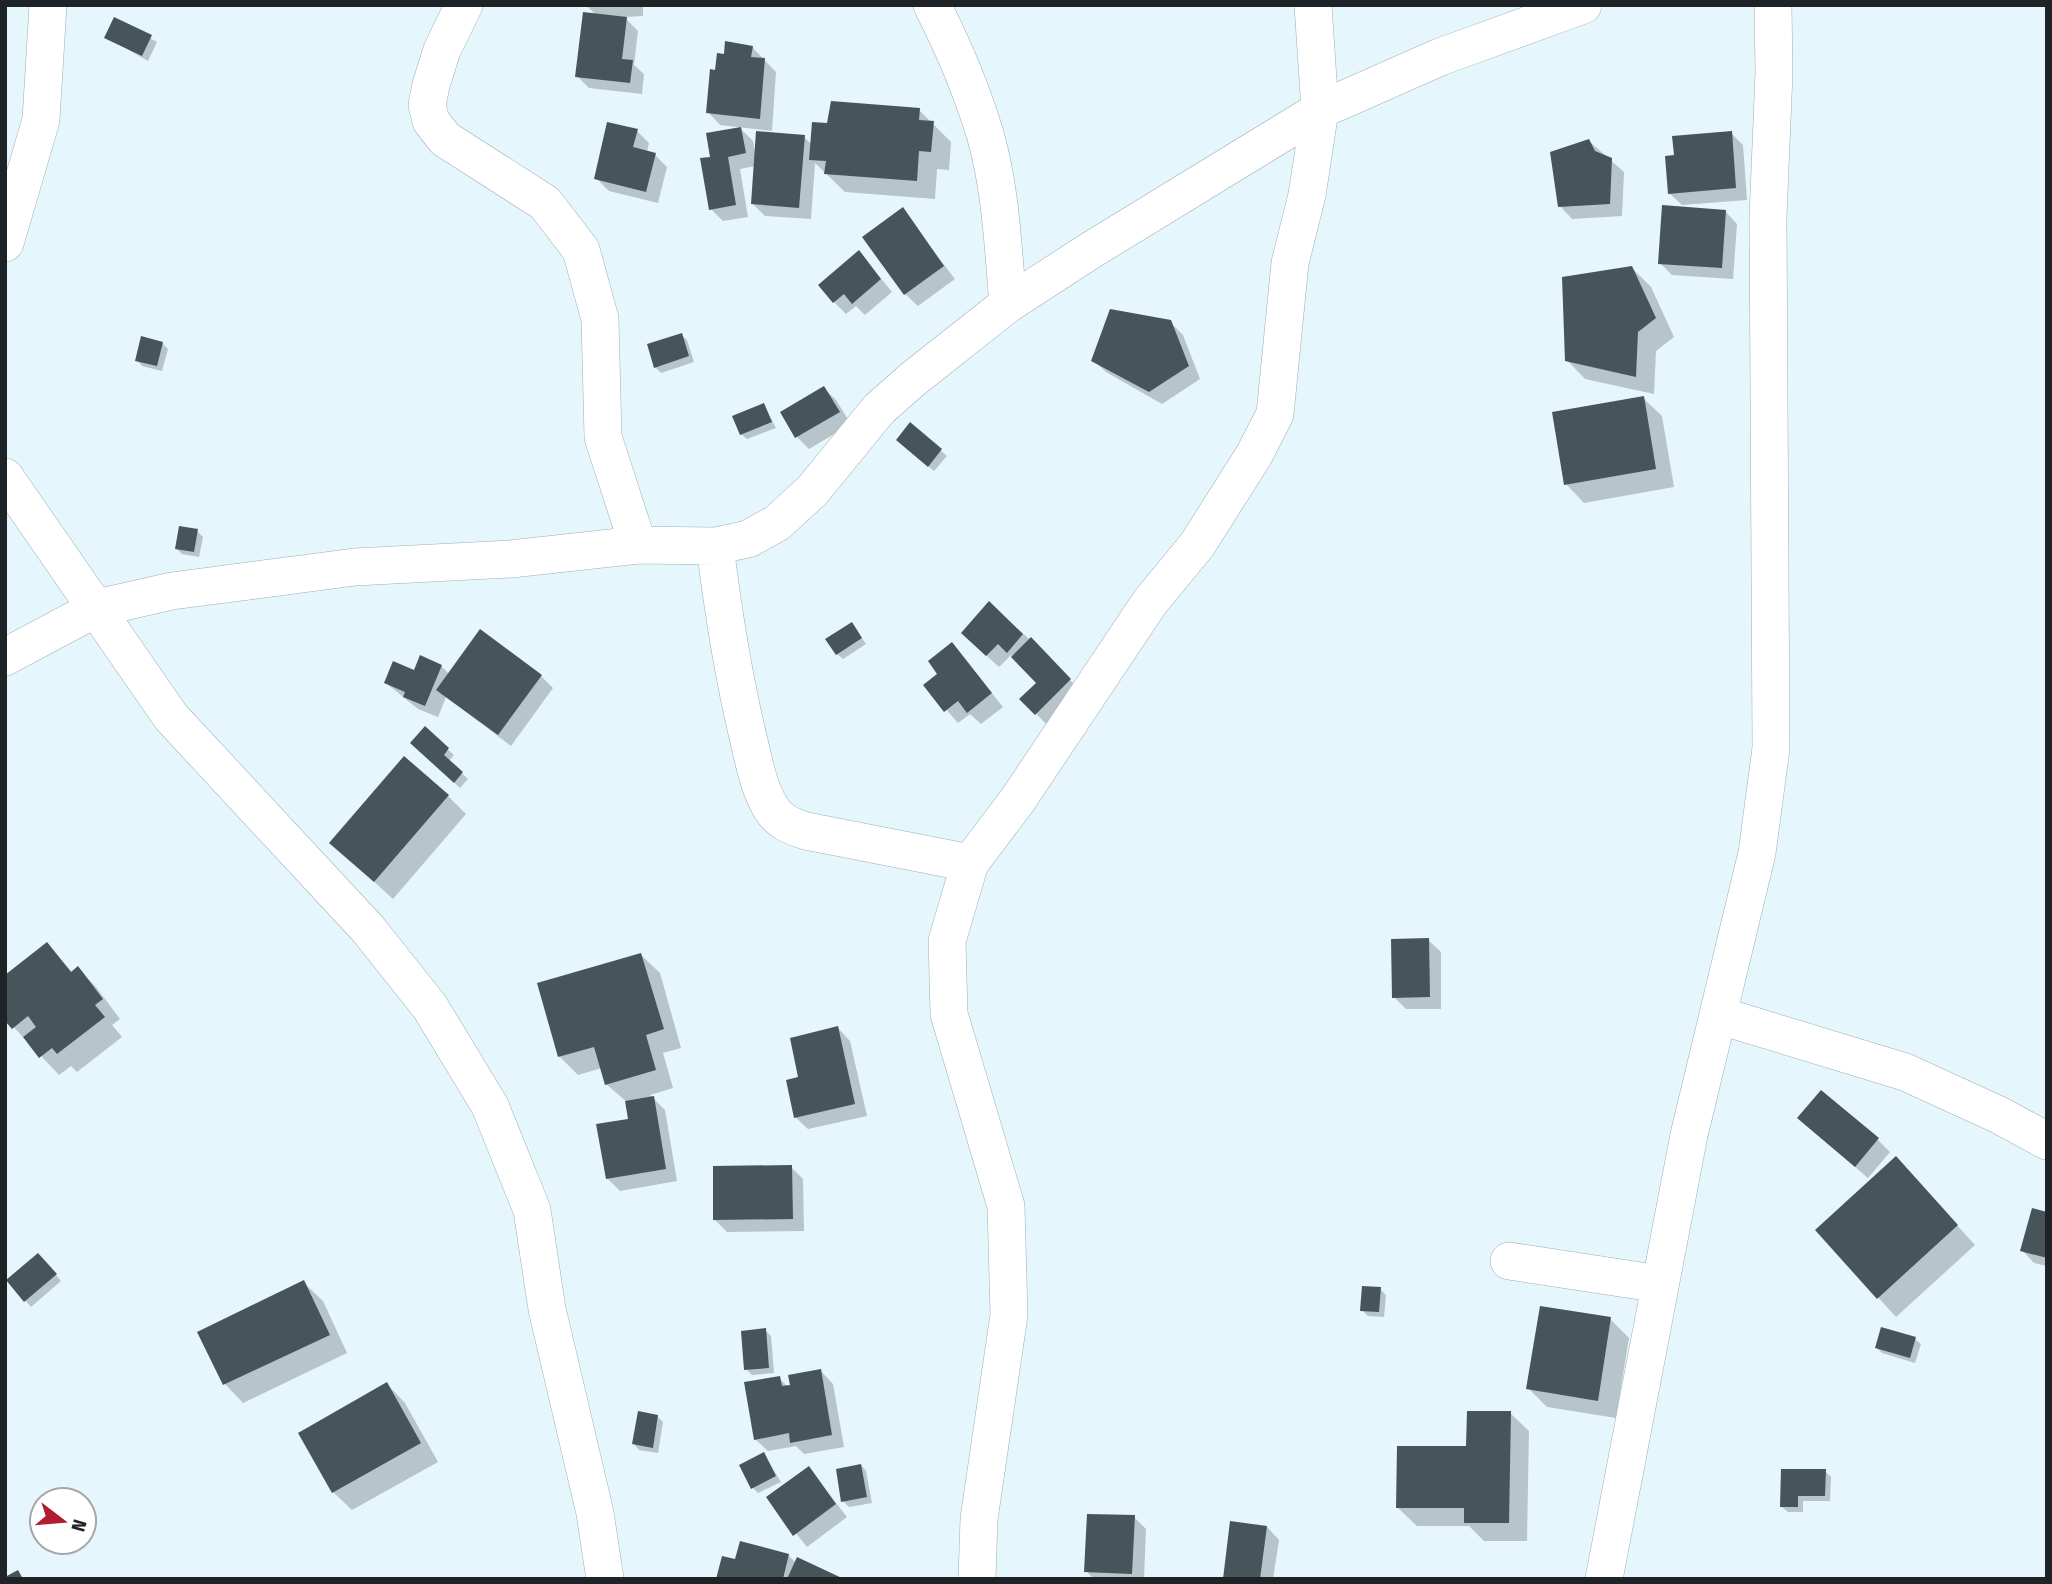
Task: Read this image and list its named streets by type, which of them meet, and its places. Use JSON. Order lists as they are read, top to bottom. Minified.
{"north":"right"}
